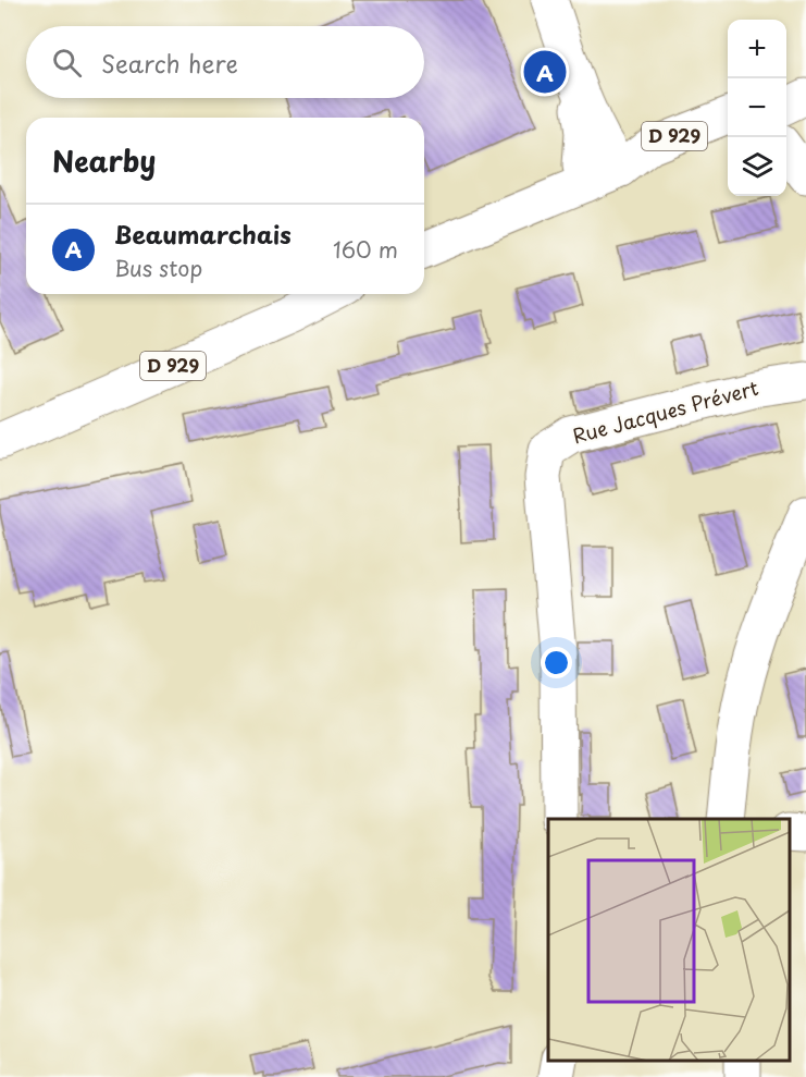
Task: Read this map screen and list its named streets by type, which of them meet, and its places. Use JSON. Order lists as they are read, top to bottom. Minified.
{"streets":{"street":["D 929","Rue Jacques Prévert"]},"page":{"map_buttons":["+","−"],"search":"Search here","pins":"A","heading":"Nearby","list":[{"mark":"A","name":"Beaumarchais","note":"Bus stop","value":"160 m"}]}}
